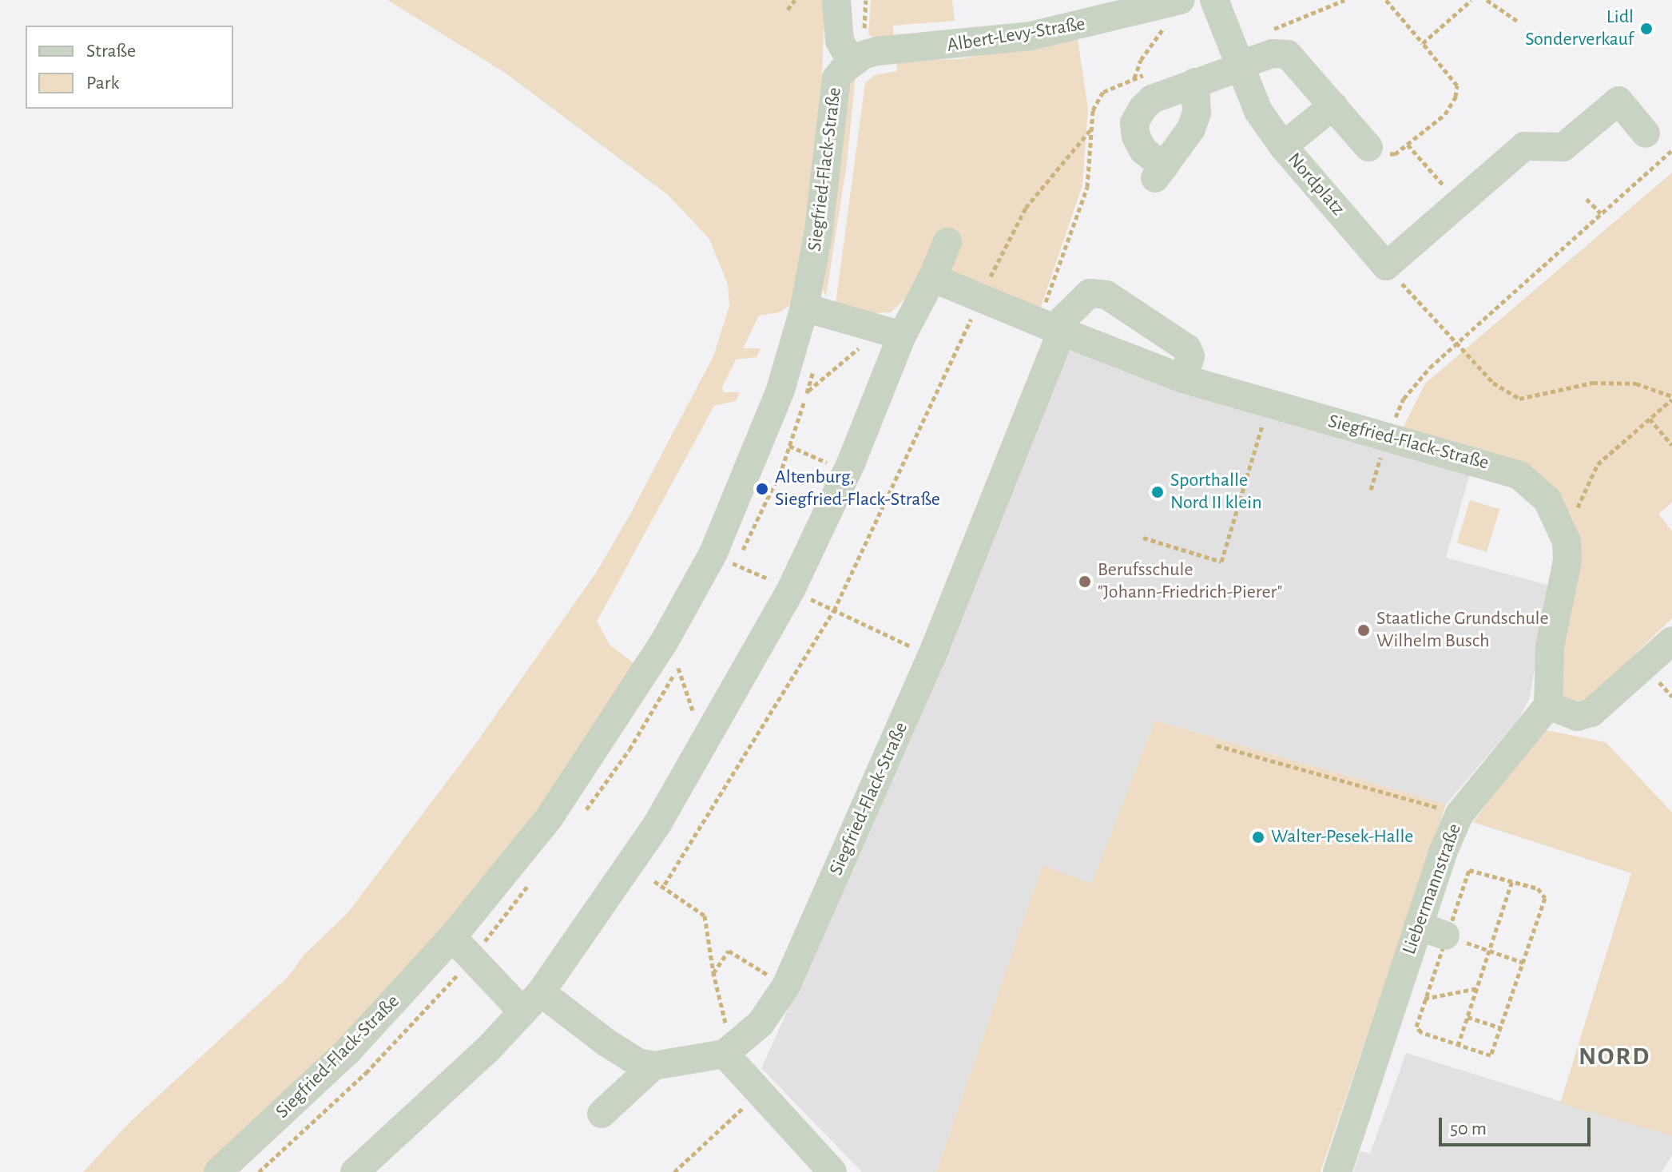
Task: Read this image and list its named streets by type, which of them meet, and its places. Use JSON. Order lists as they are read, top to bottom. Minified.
{"streets":{"street":["Albert-Levy-Straße","Siegfried-Flack-Straße","Nordplatz","Liebermannstraße"]},"crossings":[["Albert-Levy-Straße","Siegfried-Flack-Straße"],["Siegfried-Flack-Straße","Liebermannstraße"]],"districts":["NORD"],"places":["Lidl Sonderverkauf","Altenburg, Siegfried-Flack-Straße","Sporthalle Nord II klein","Berufsschule \"Johann-Friedrich-Pierer\"","Staatliche Grundschule Wilhelm Busch","Walter-Pesek-Halle"],"legend":["Straße","Park"],"scale_bar":"50 m"}
